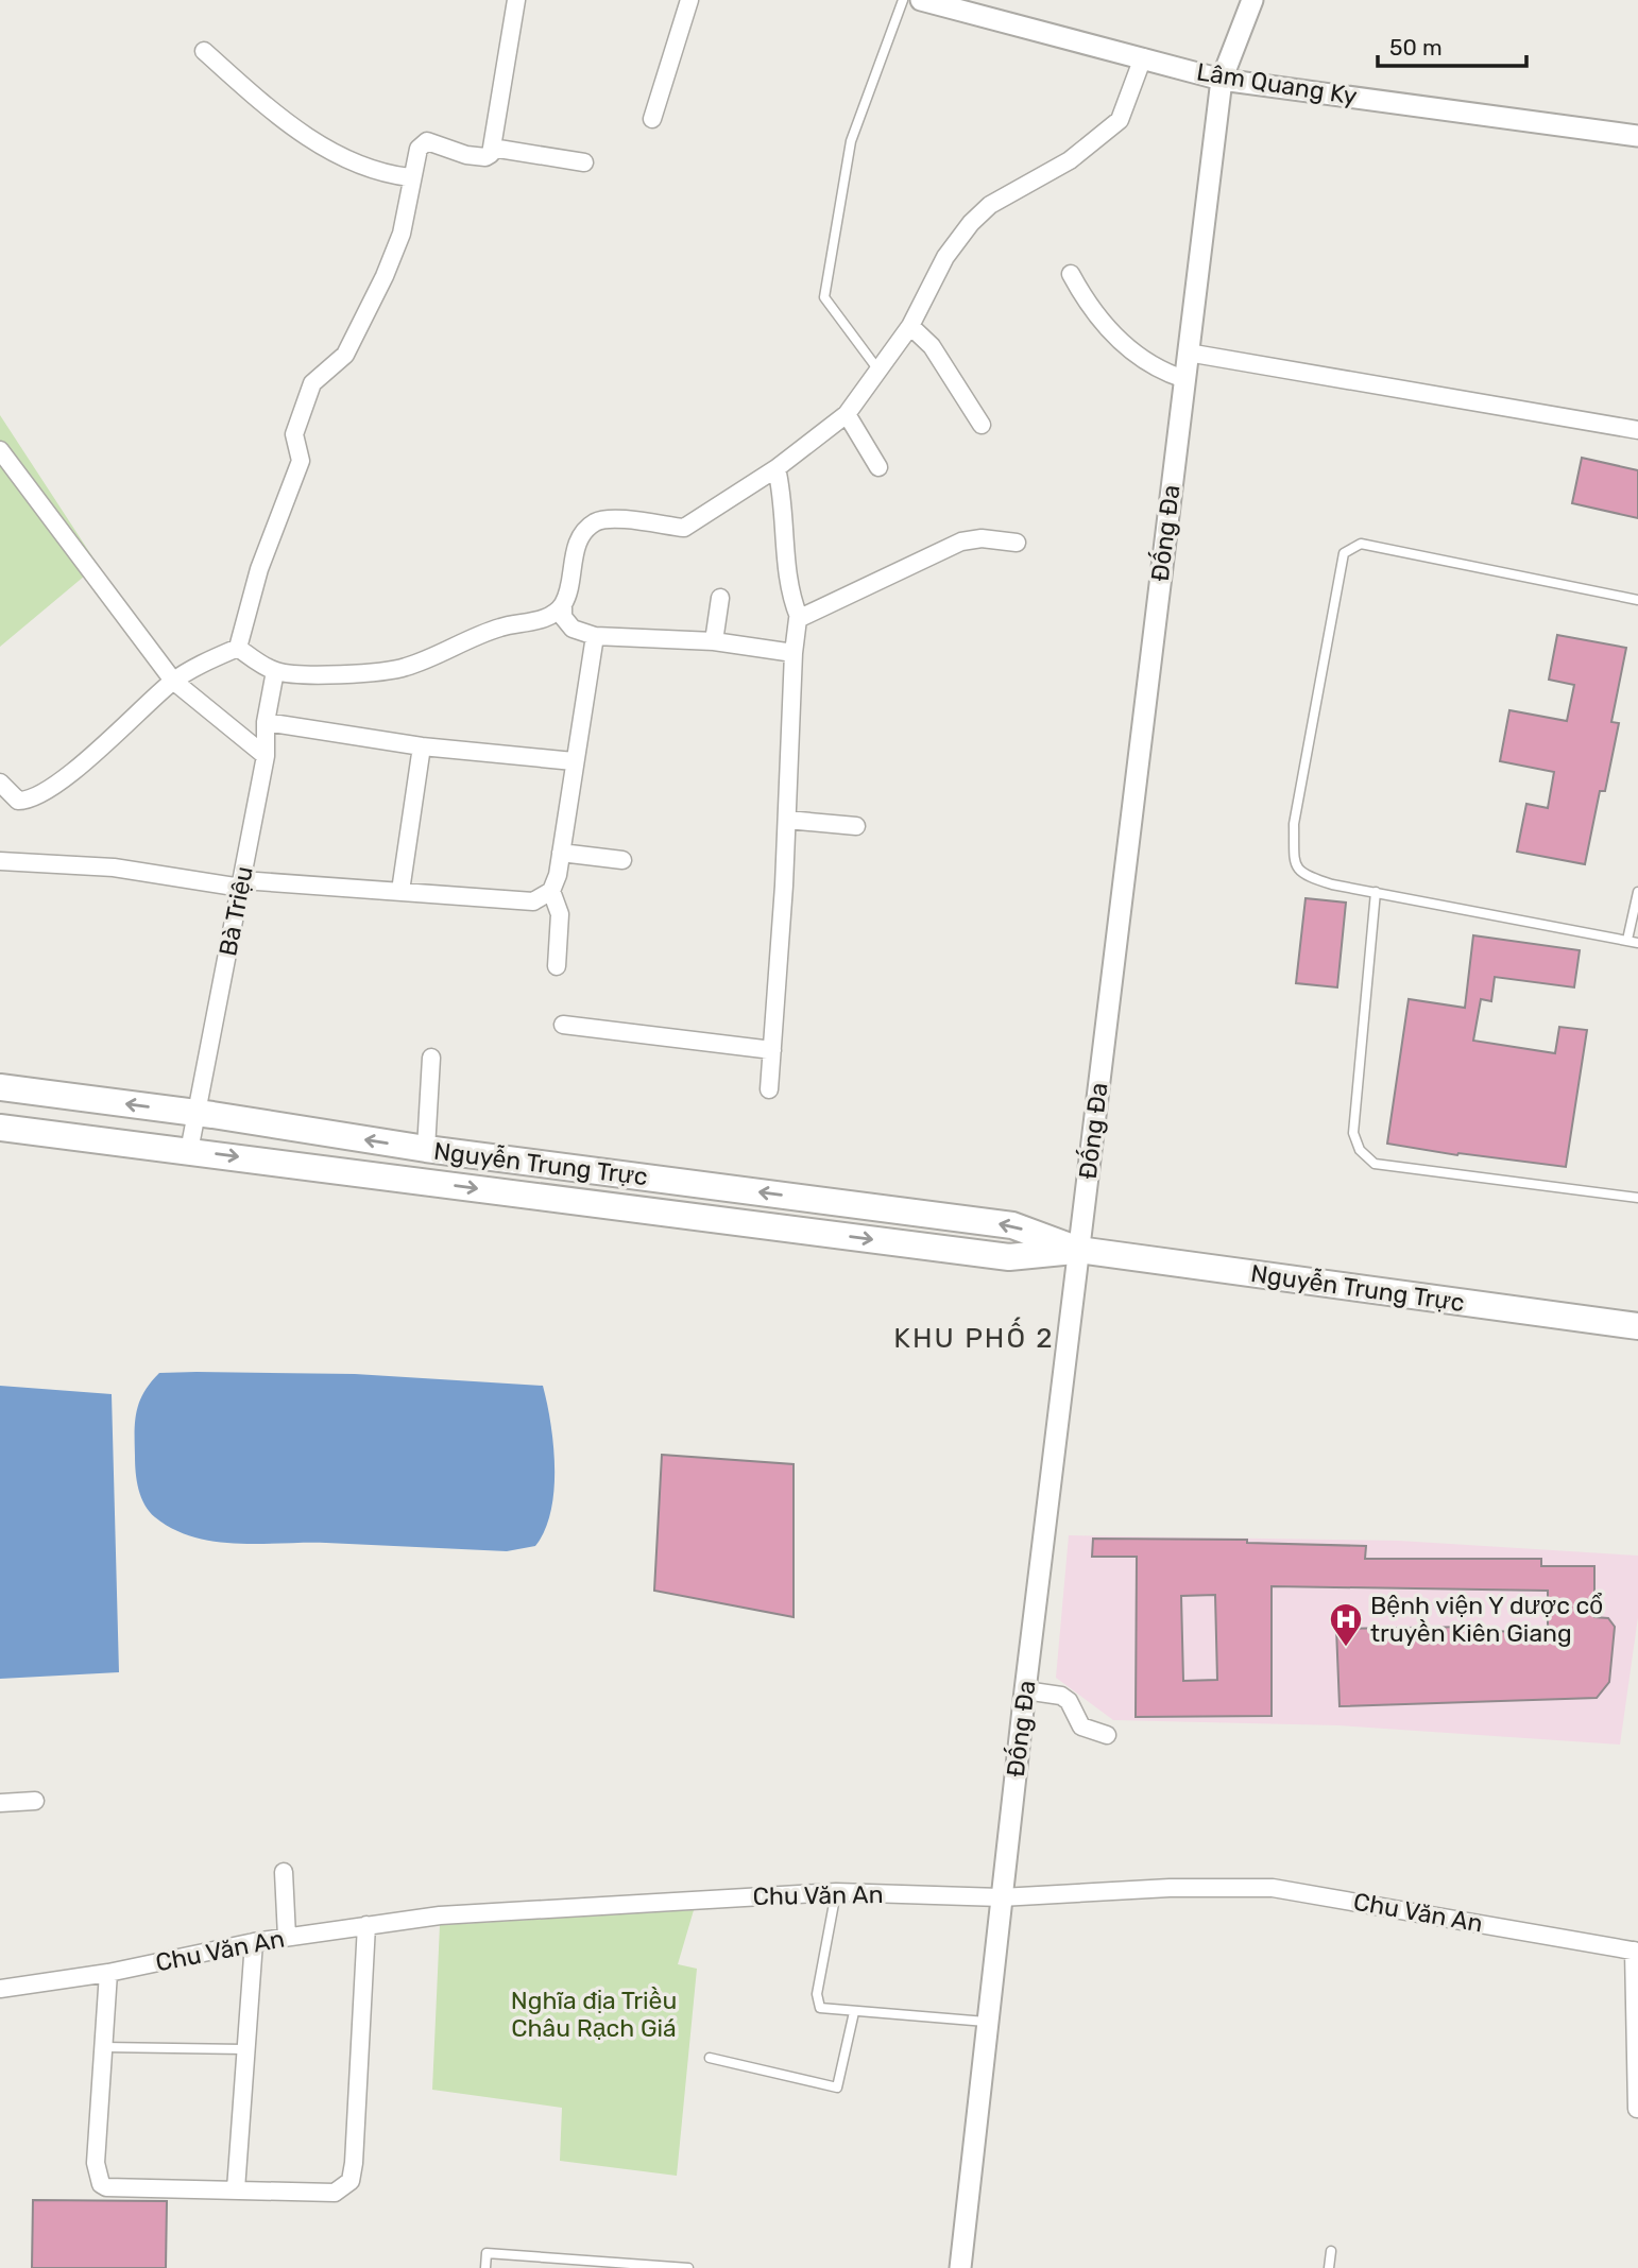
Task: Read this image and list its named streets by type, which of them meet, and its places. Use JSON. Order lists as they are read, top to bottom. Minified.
{"streets":{"main road":["Nguyễn Trung Trực"],"street":["Lâm Quang Ky","Đống Đa","Bà Triệu","Chu Văn An"]},"crossings":[["Lâm Quang Ky","Đống Đa"],["Đống Đa","Nguyễn Trung Trực"],["Đống Đa","Chu Văn An"],["Bà Triệu","Nguyễn Trung Trực"]],"districts":["KHU PHỐ 2"],"parks":["Nghĩa địa Triều Châu Rạch Giá"],"places":{"hospital":["Bệnh viện Y dược cổ truyền Kiên Giang"]},"scale_bar":"50 m"}
